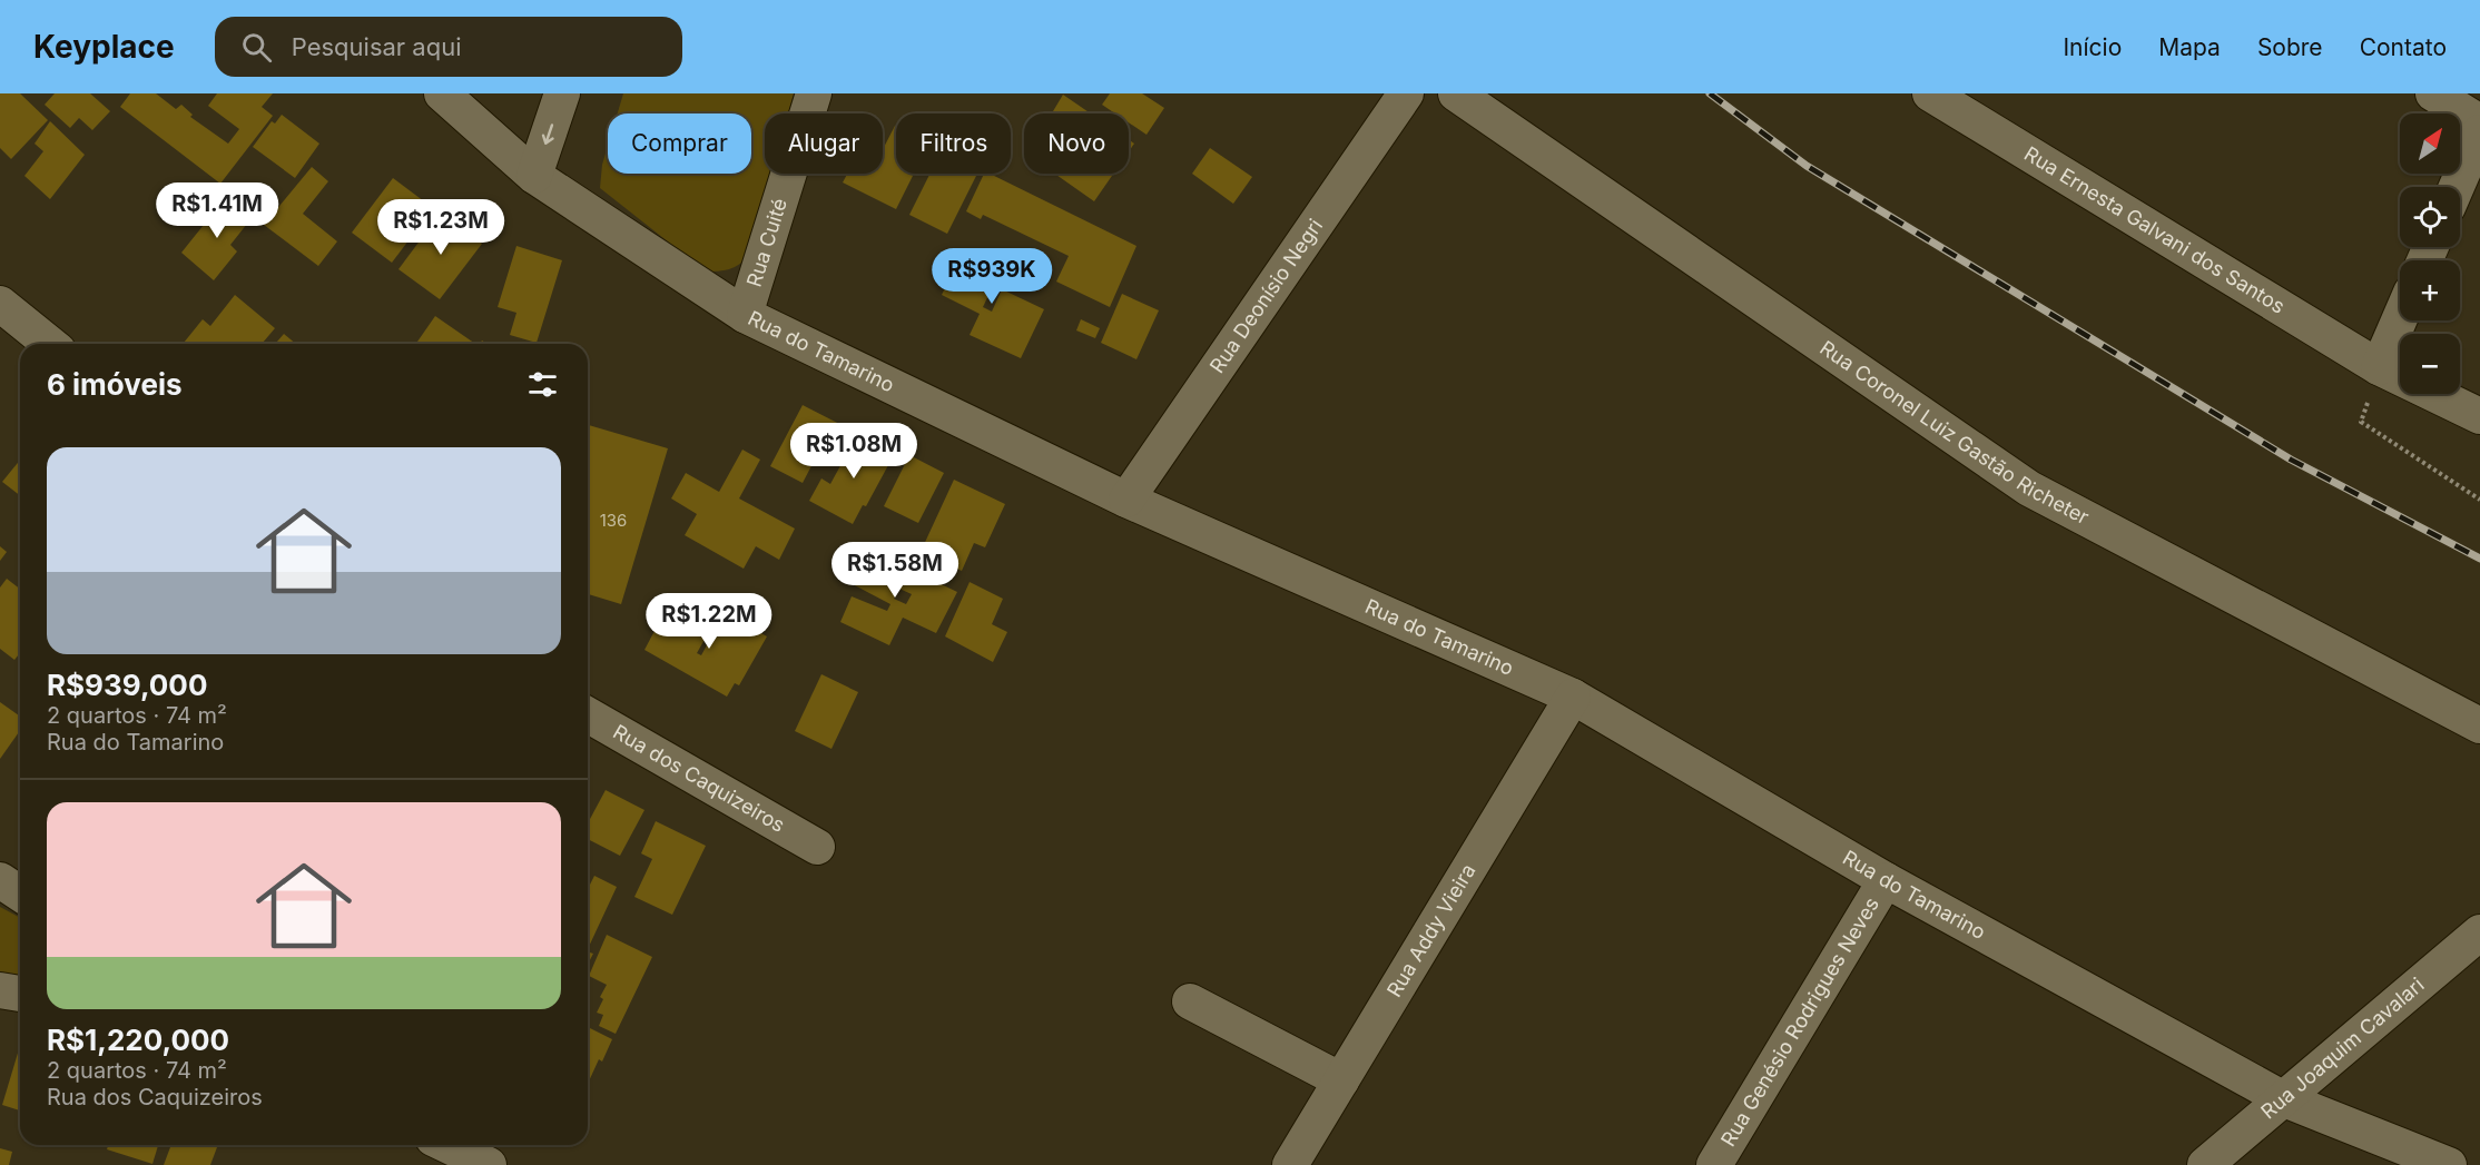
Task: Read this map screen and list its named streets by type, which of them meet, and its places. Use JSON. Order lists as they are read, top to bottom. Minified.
{"streets":{"street":["Rua Ernesta Galvani dos Santos","Rua Cuité","Rua Deonísio Negri","Rua do Tamarino","Rua Coronel Luiz Gastão Richeter","Rua dos Caquizeiros","Rua Addy Vieira","Rua Genésio Rodrigues Neves","Rua Joaquim Cavalari"]},"crossings":[["Rua Cuité","Rua do Tamarino"],["Rua Deonísio Negri","Rua do Tamarino"],["Rua do Tamarino","Rua Addy Vieira"],["Rua do Tamarino","Rua Genésio Rodrigues Neves"],["Rua do Tamarino","Rua Joaquim Cavalari"]],"house_numbers":["136"],"north":"top right","page":{"header":"Keyplace","search":"Pesquisar aqui","nav":["Início","Mapa","Sobre","Contato"],"map_buttons":["+","−"],"chip":["Comprar","Alugar","Filtros","Novo"],"price":["R$1.41M","R$1.23M","R$939K","R$1.08M","R$1.58M","R$1.22M"],"heading":"6 imóveis","list":[{"name":"R$939,000","note":"2 quartos · 74 m² · Rua do Tamarino"},{"name":"R$1,220,000","note":"2 quartos · 74 m² · Rua dos Caquizeiros"}]}}
